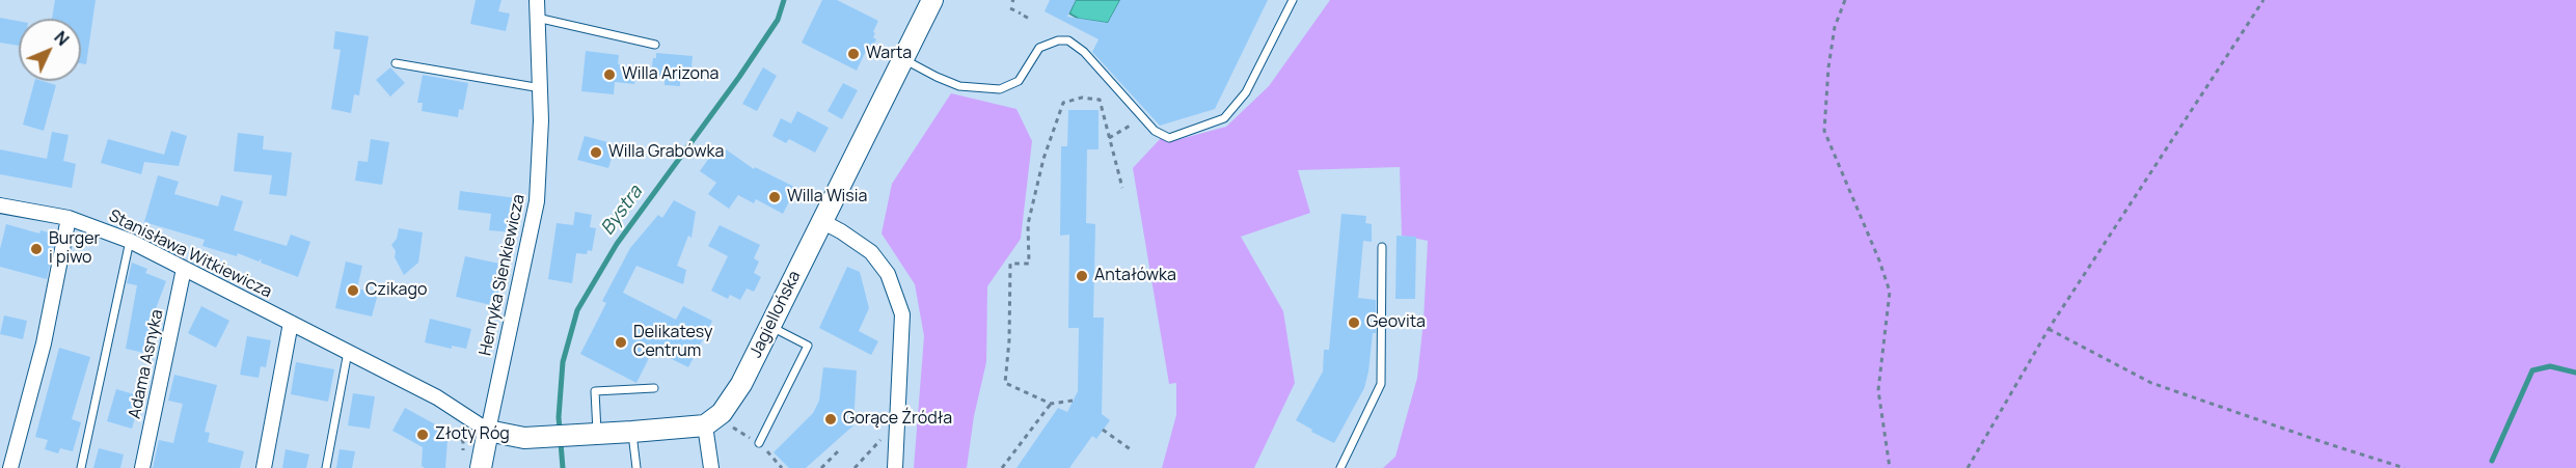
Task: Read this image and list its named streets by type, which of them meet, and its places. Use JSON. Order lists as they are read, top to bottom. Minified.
{"streets":{"street":["Stanisława Witkiewicza","Henryka Sienkiewicza","Jagiellońska","Adama Asnyka"]},"crossings":[["Stanisława Witkiewicza","Henryka Sienkiewicza"],["Stanisława Witkiewicza","Adama Asnyka"]],"water":["Bystra"],"places":["Warta","Willa Arizona","Willa Grabówka","Willa Wisia","Burger i piwo","Antałówka","Czikago","Geovita","Delikatesy Centrum","Gorące Źródła","Złoty Róg"],"north":"top right"}
